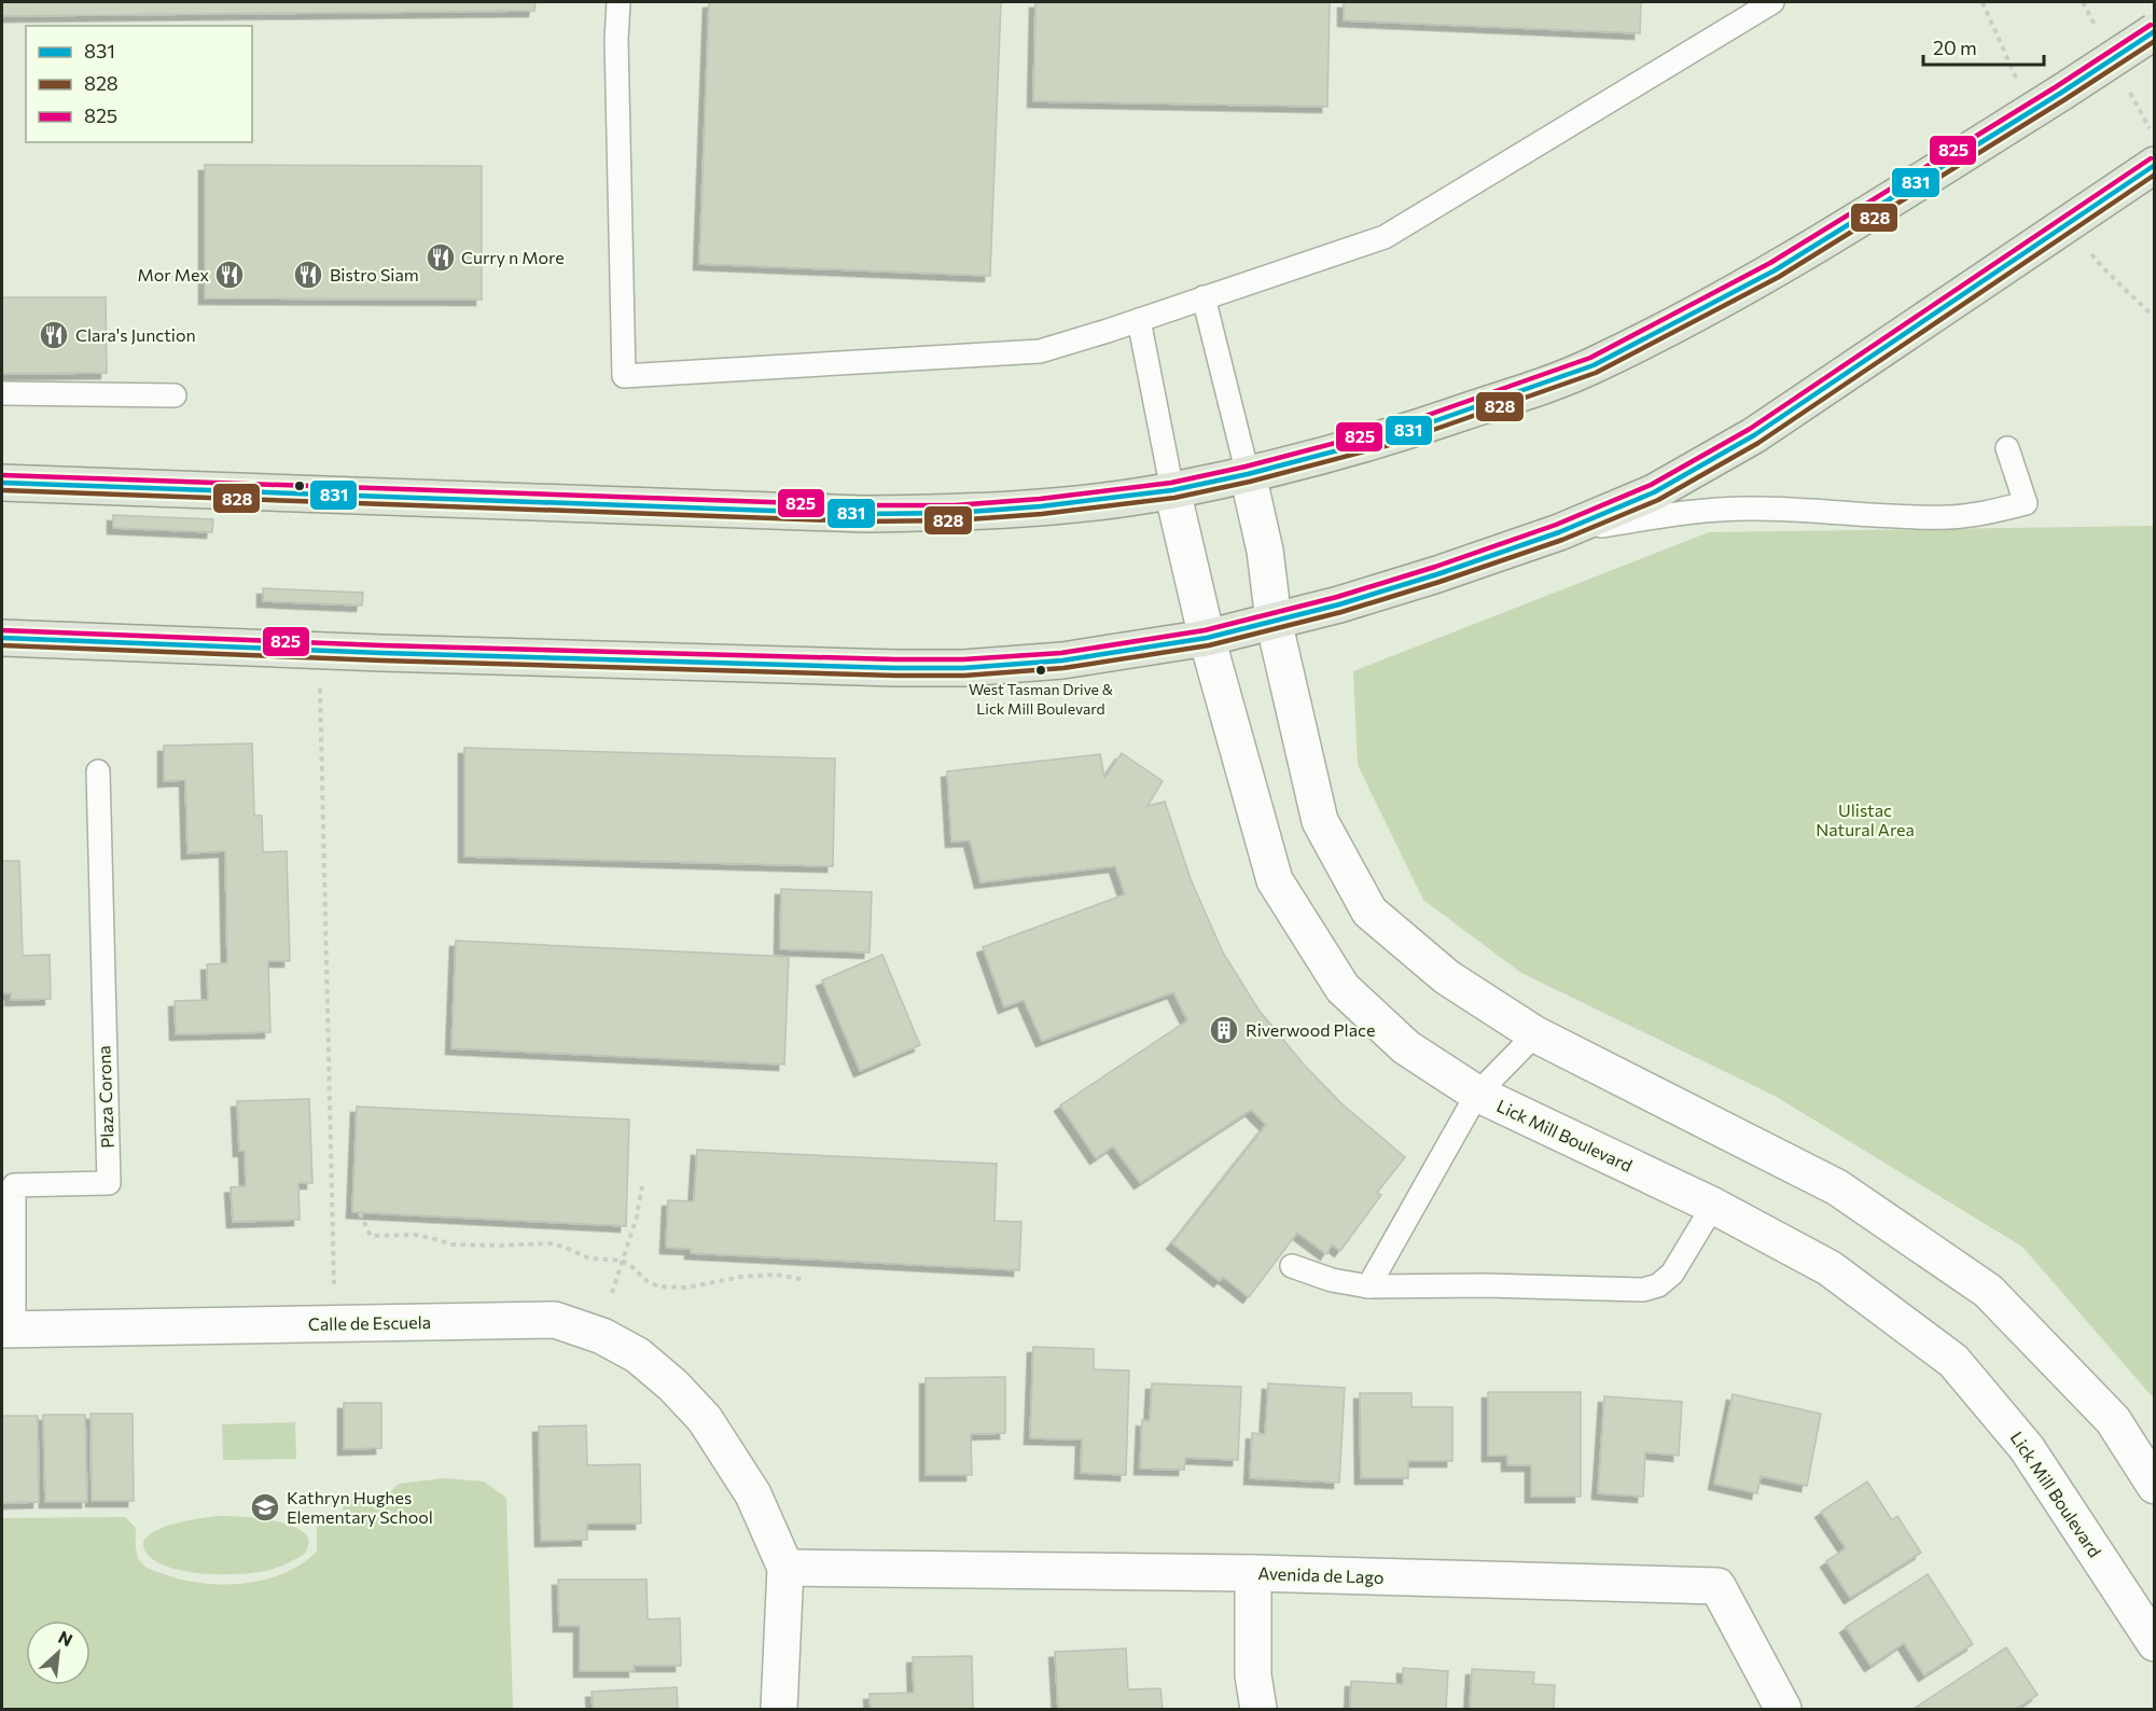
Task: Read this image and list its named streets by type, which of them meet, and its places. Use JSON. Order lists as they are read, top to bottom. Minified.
{"streets":{"main road":["Lick Mill Boulevard","Calle de Escuela","Avenida de Lago"],"lane":["Plaza Corona"]},"crossings":[["Plaza Corona","Calle de Escuela"],["Calle de Escuela","Avenida de Lago"]],"parks":["Ulistac Natural Area"],"places":{"restaurant":["Curry n More","Mor Mex","Bistro Siam","Clara's Junction"],"other":["West Tasman Drive & Lick Mill Boulevard"],"building":["Riverwood Place"],"school or university":["Kathryn Hughes Elementary School"]},"lines":["transit line 825","transit line 831","transit line 828"],"legend":["831","828","825"],"scale_bar":"20 m","north":"top right"}
